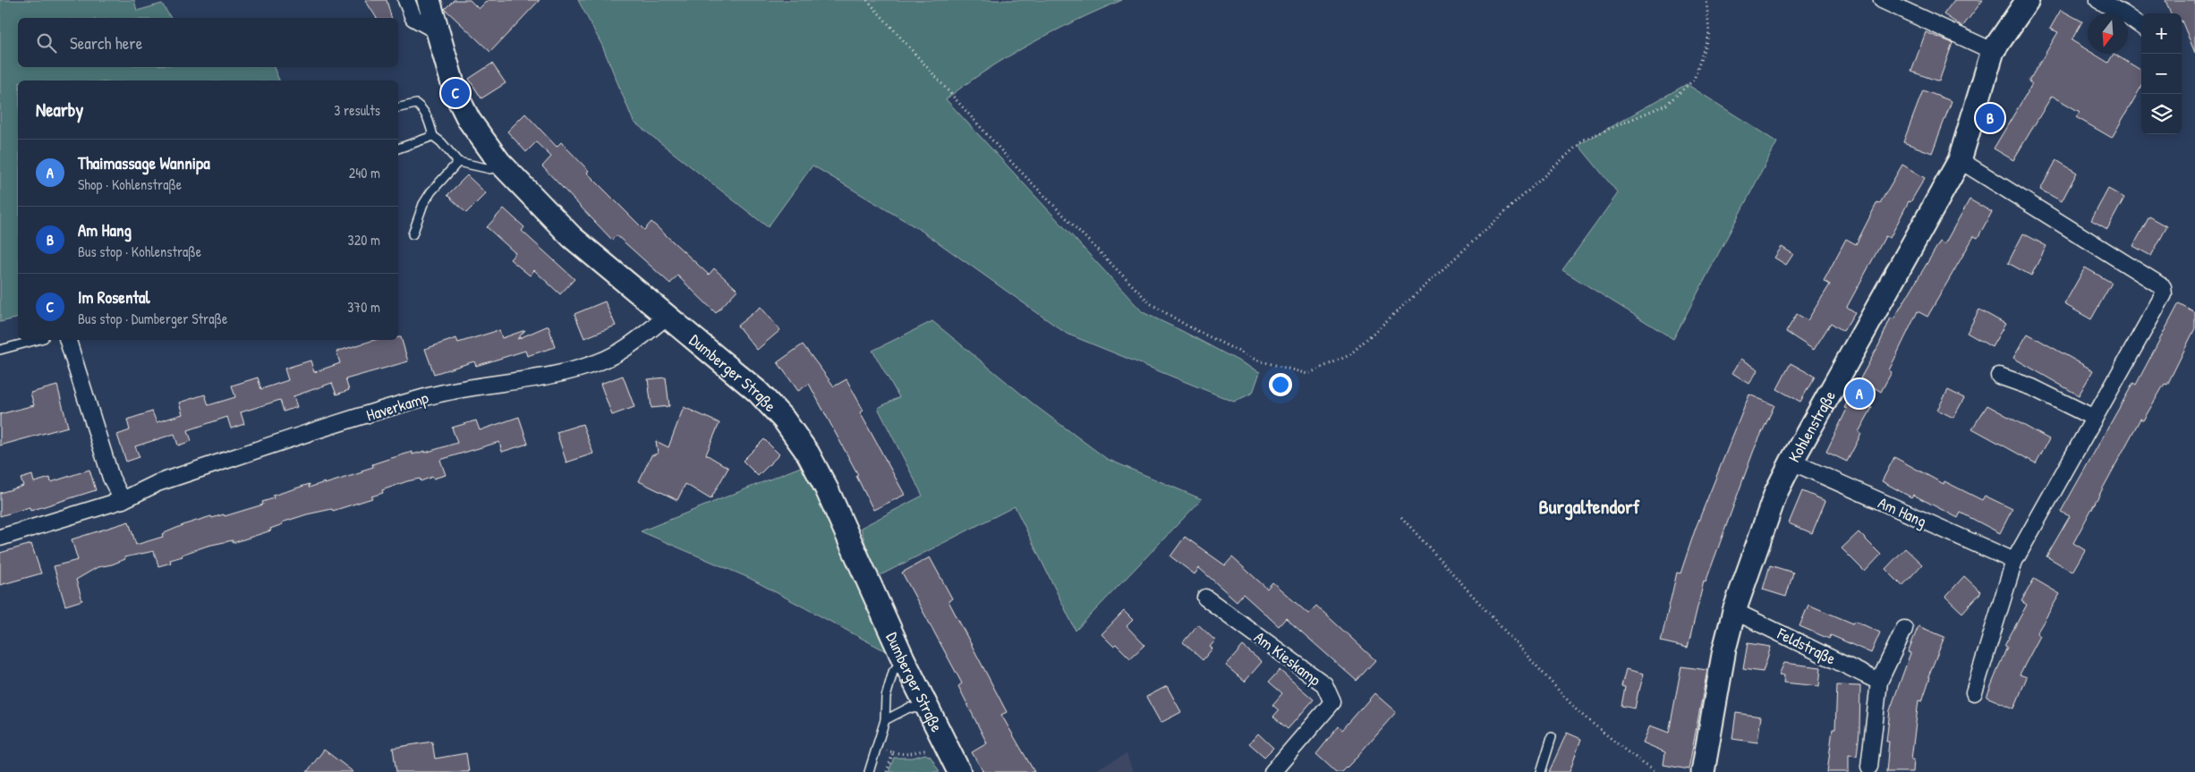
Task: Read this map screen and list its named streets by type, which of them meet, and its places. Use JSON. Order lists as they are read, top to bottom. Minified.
{"streets":{"main road":["Dumberger Straße","Kohlenstraße"],"street":["Haverkamp","Am Hang","Feldstraße","Am Kieskamp"]},"crossings":[["Dumberger Straße","Haverkamp"],["Kohlenstraße","Am Hang"],["Kohlenstraße","Feldstraße"]],"districts":["Burgaltendorf"],"north":"bottom","page":{"map_buttons":["+","−"],"search":"Search here","pins":["C","B","A"],"heading":["Nearby","3 results"],"list":[{"mark":"A","name":"Thaimassage Wannipa","note":"Shop · Kohlenstraße","value":"240 m"},{"mark":"B","name":"Am Hang","note":"Bus stop · Kohlenstraße","value":"320 m"},{"mark":"C","name":"Im Rosental","note":"Bus stop · Dumberger Straße","value":"370 m"}]}}
